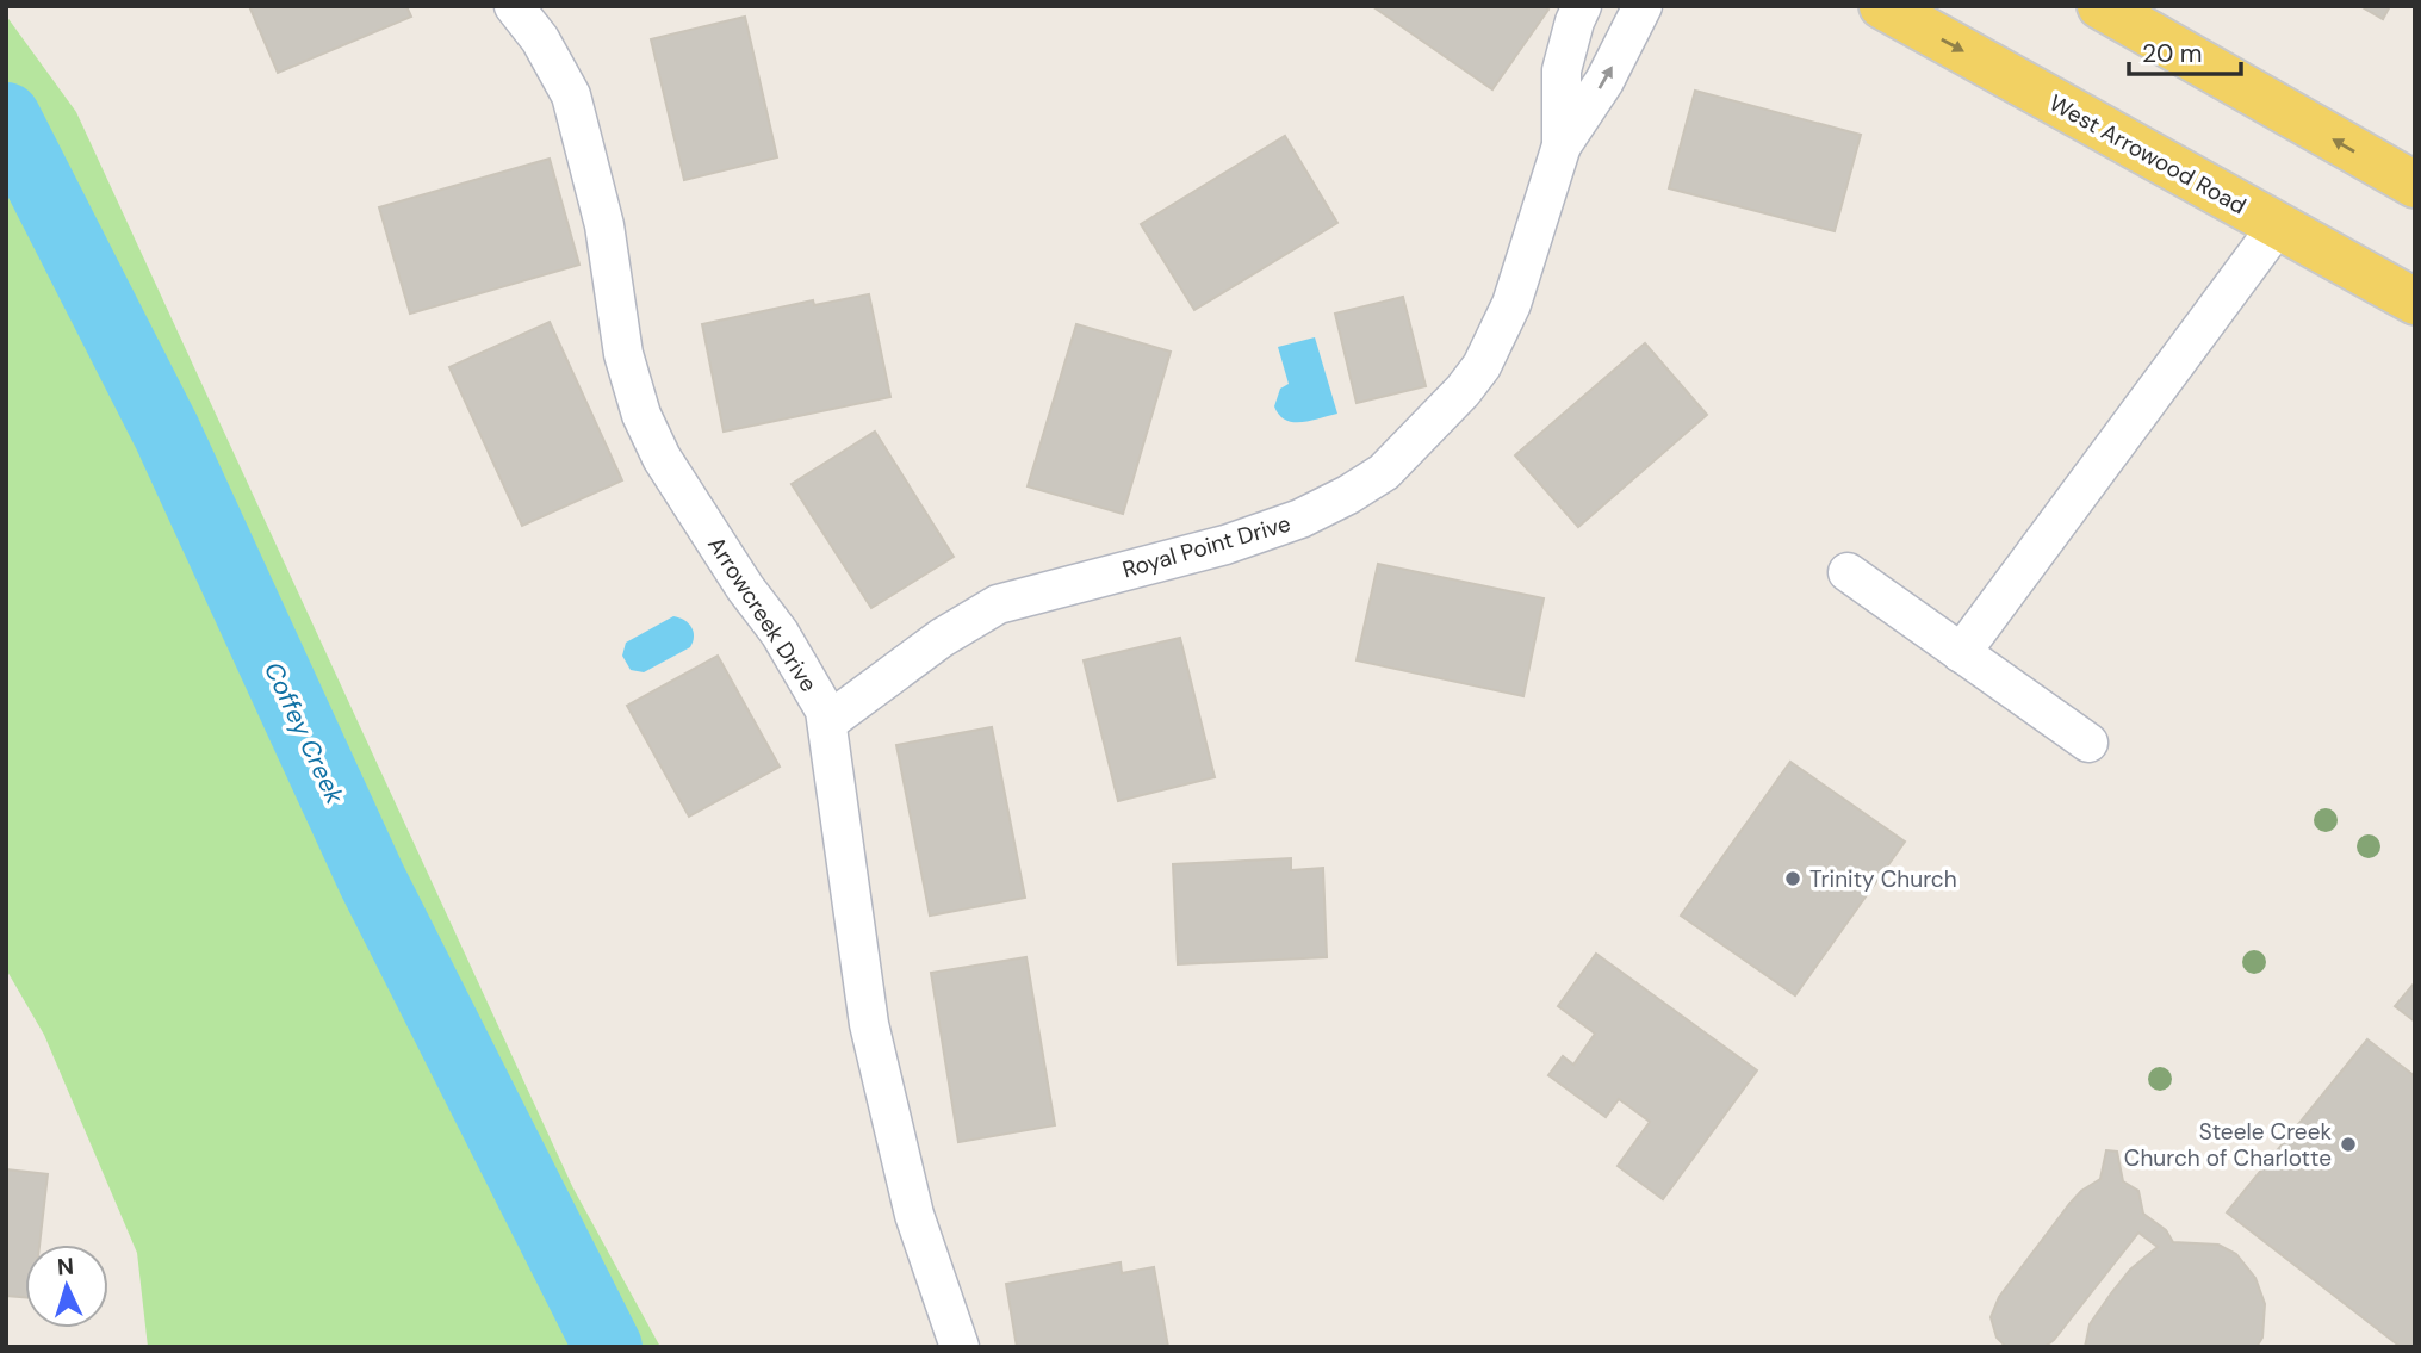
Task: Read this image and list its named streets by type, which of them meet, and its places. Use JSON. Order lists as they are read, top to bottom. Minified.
{"streets":{"main road":["West Arrowood Road"],"street":["Royal Point Drive","Arrowcreek Drive"]},"crossings":[["Royal Point Drive","Arrowcreek Drive"]],"water":["Coffey Creek"],"places":["Trinity Church","Steele Creek Church of Charlotte"],"scale_bar":"20 m","north":"top"}
